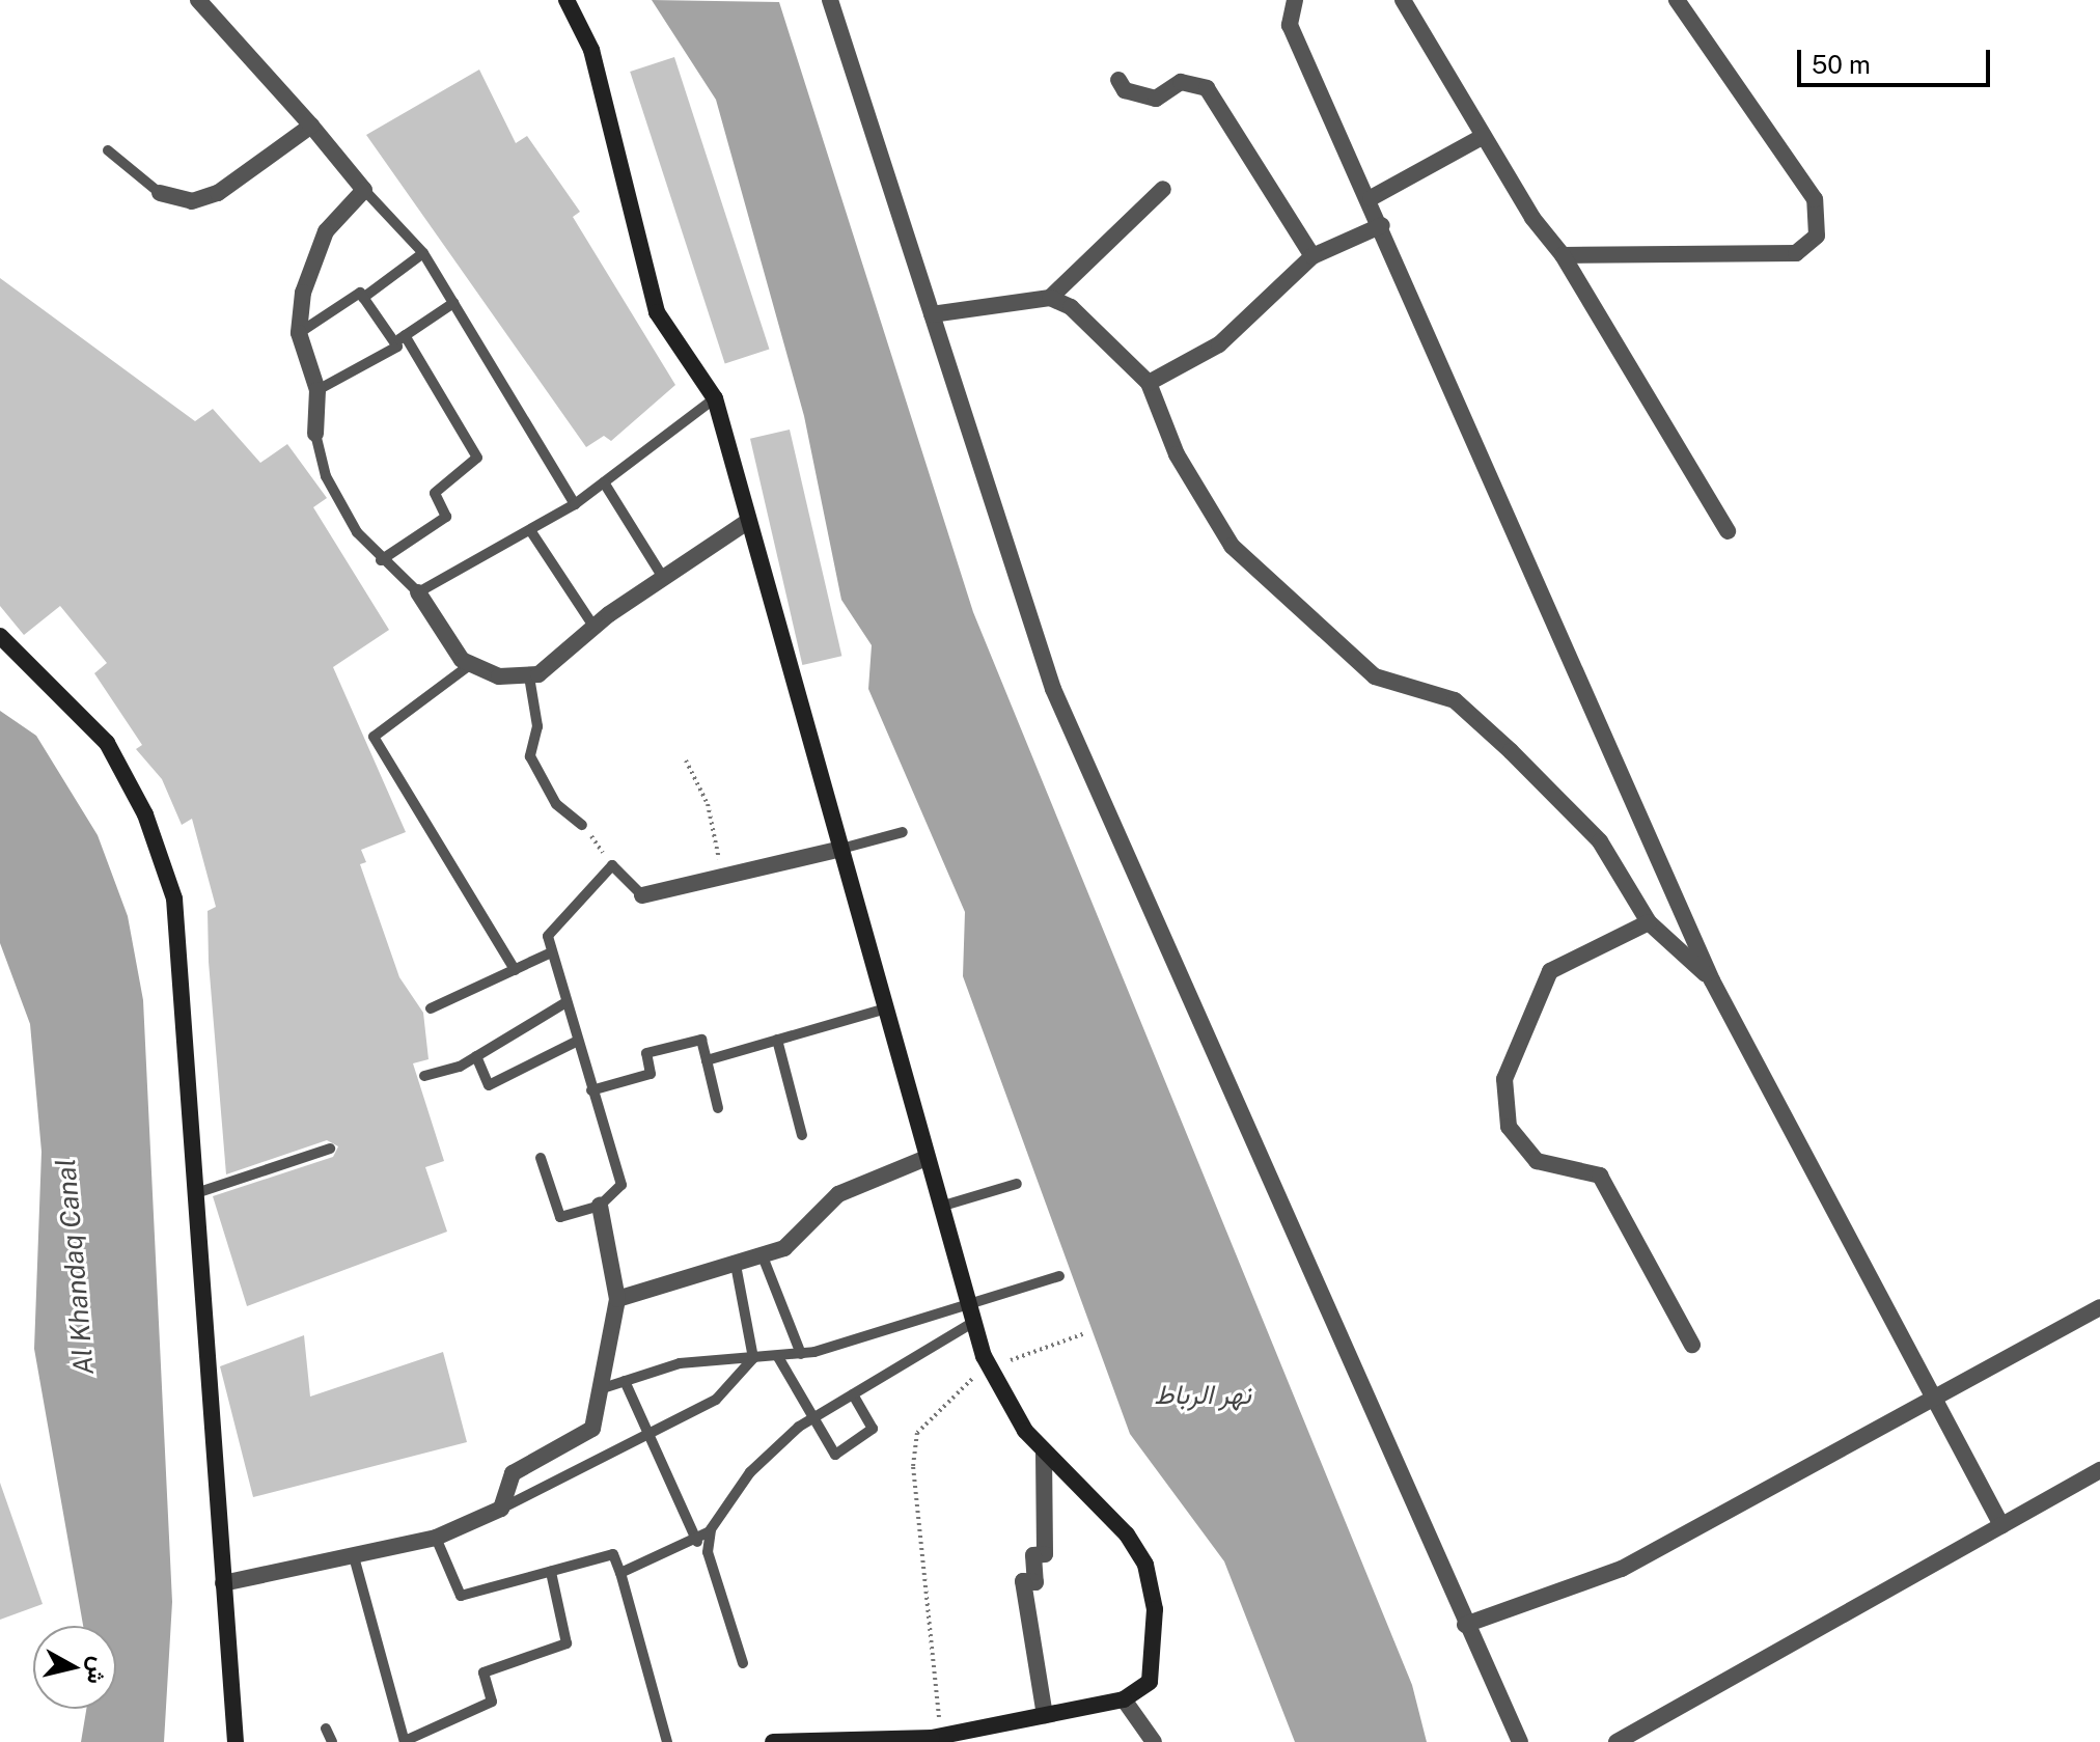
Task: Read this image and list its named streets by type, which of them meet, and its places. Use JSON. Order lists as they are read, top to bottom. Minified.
{"water":["Al Khandaq Canal","نهر الرباط"],"scale_bar":"50 m","north":"right"}
